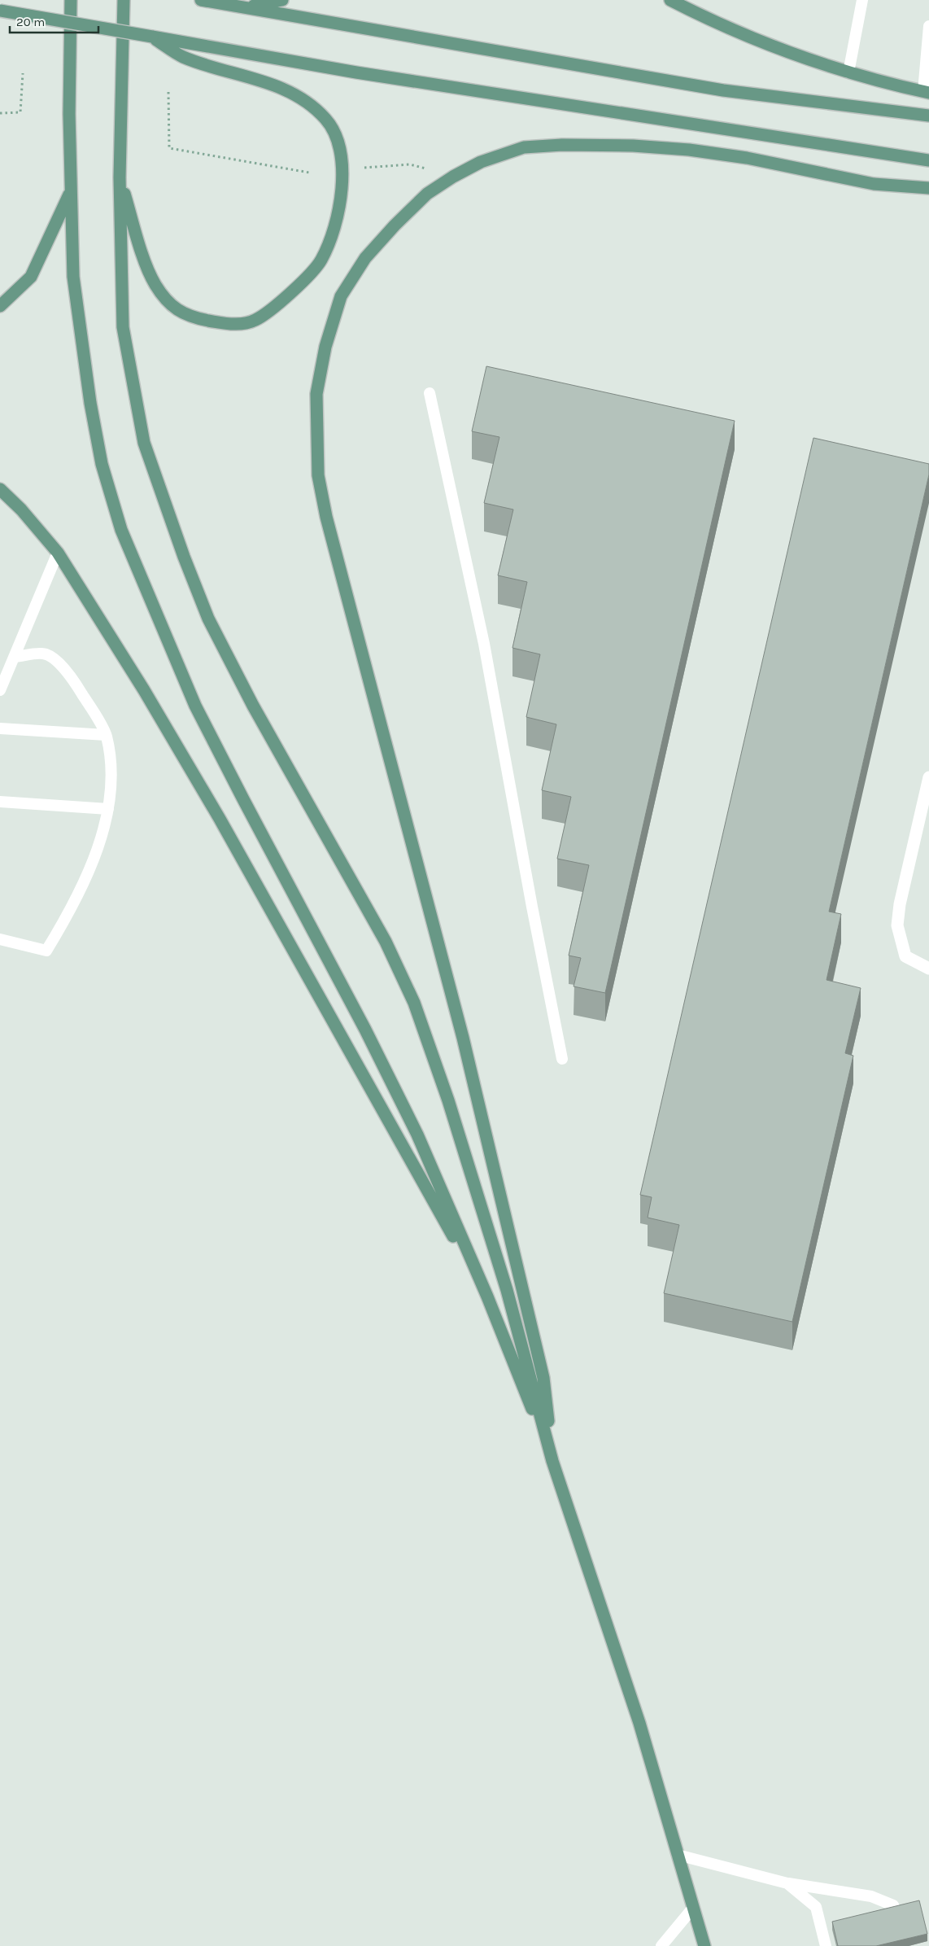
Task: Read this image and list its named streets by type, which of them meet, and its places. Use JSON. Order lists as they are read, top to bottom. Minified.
{"scale_bar":"20 m"}
